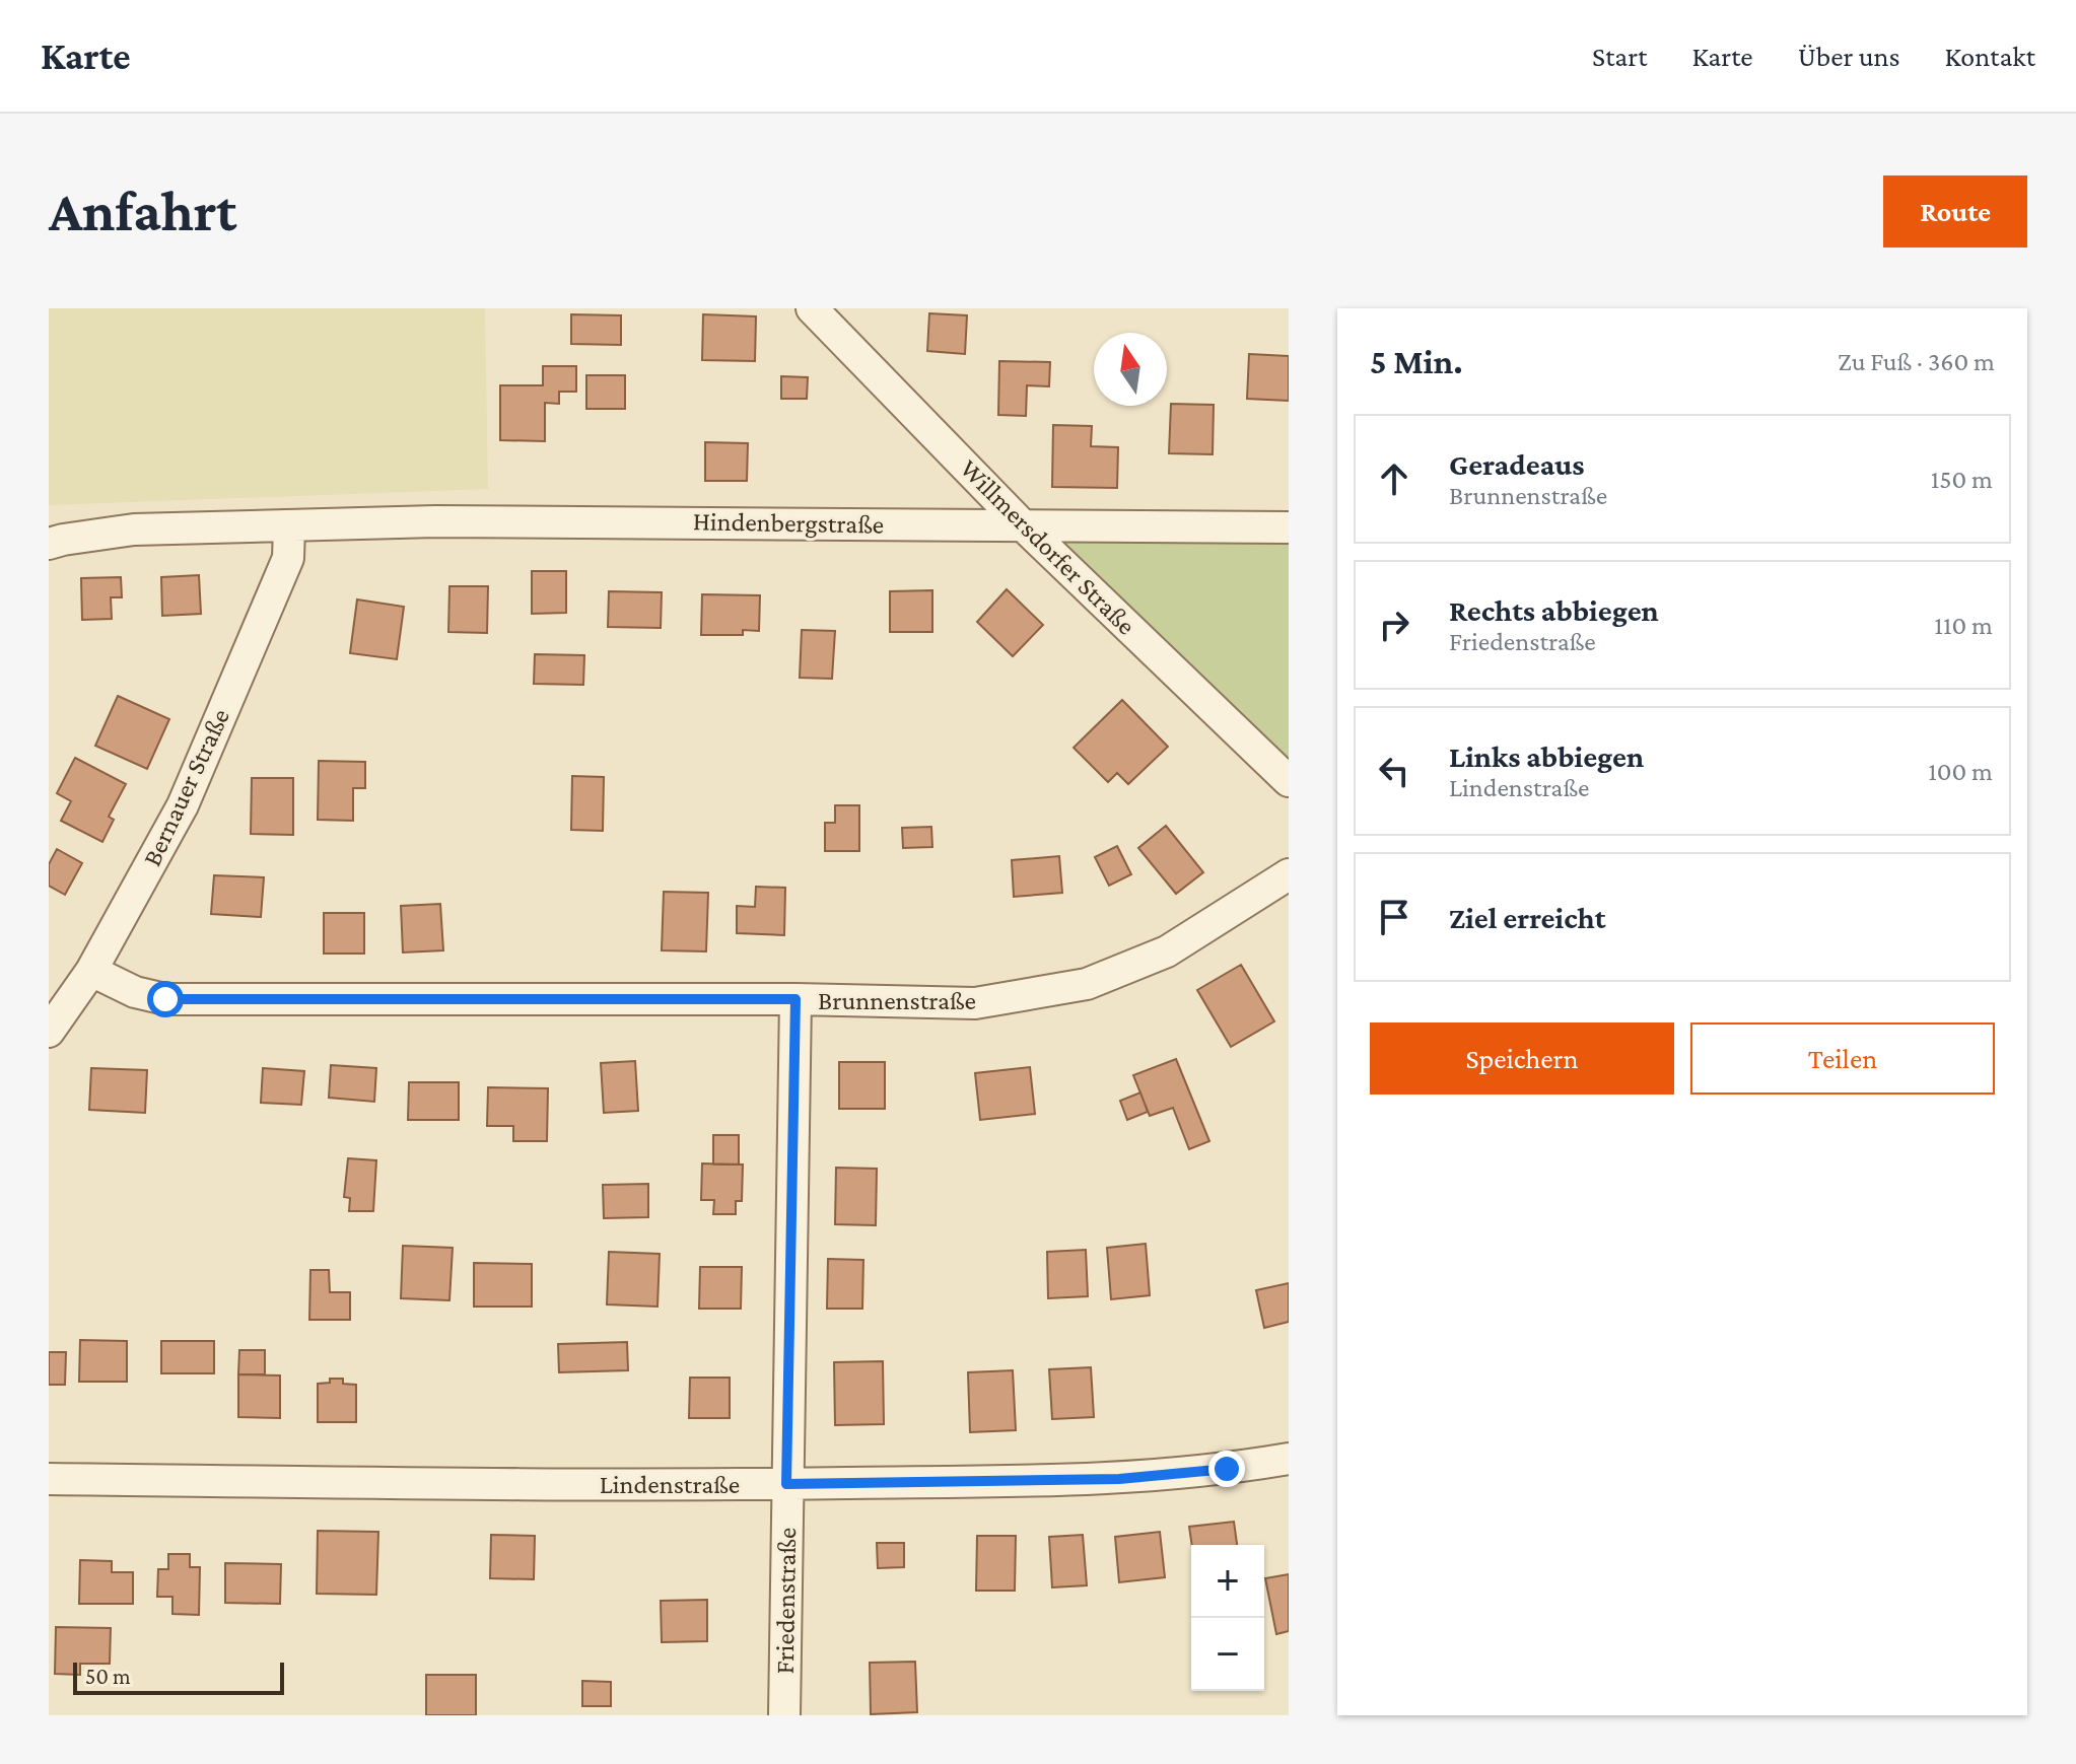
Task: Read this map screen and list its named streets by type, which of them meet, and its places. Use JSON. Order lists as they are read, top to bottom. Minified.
{"streets":{"street":["Hindenbergstraße","Willmersdorfer Straße","Bernauer Straße","Brunnenstraße","Lindenstraße","Friedenstraße"]},"crossings":[["Hindenbergstraße","Willmersdorfer Straße"],["Hindenbergstraße","Bernauer Straße"],["Bernauer Straße","Brunnenstraße"],["Brunnenstraße","Friedenstraße"],["Lindenstraße","Friedenstraße"]],"scale_bar":"50 m","north":"top","page":{"header":"Karte","nav":["Start","Karte","Über uns","Kontakt"],"buttons":["Route",["Speichern","Teilen"]],"title":"Anfahrt","heading":["5 Min.","Zu Fuß · 360 m"],"list":[["Geradeaus","Brunnenstraße","150 m"],["Rechts abbiegen","Friedenstraße","110 m"],["Links abbiegen","Lindenstraße","100 m"],"Ziel erreicht"],"map_buttons":["+","−"],"scale":"50 m"}}
